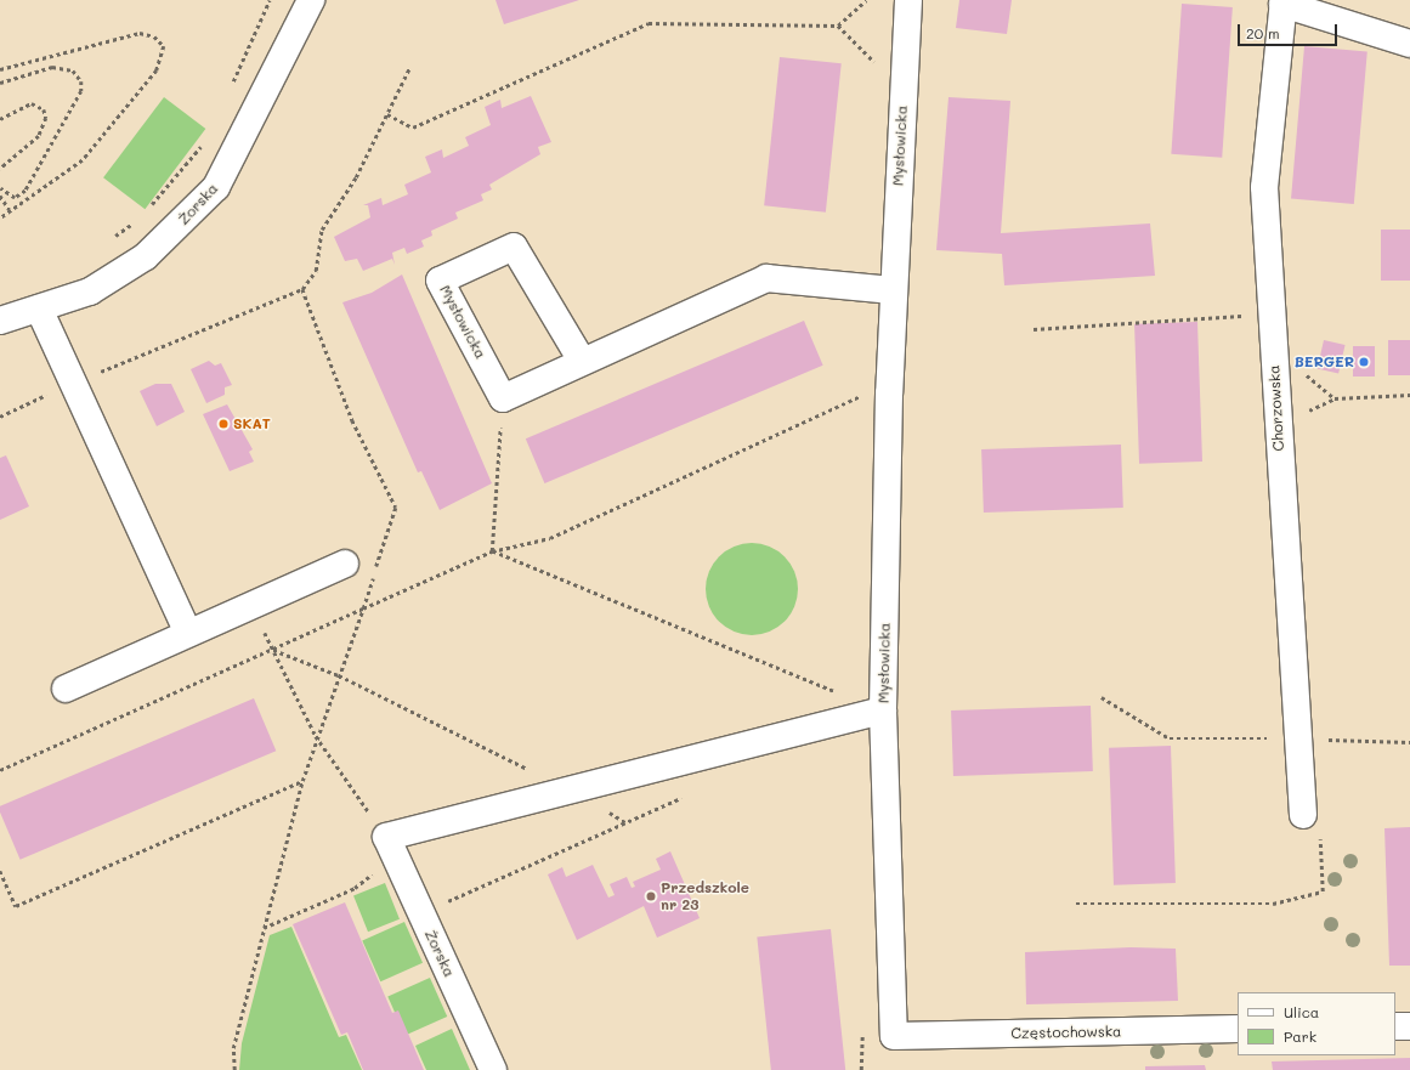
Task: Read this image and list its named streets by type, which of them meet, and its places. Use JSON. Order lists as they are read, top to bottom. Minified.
{"streets":{"street":["Mysłowicka","Żorska","Chorzowska","Częstochowska"]},"crossings":[["Mysłowicka","Częstochowska"]],"places":["BERGER","SKAT","Przedszkole nr 23"],"legend":["Ulica","Park"],"scale_bar":"20 m"}
